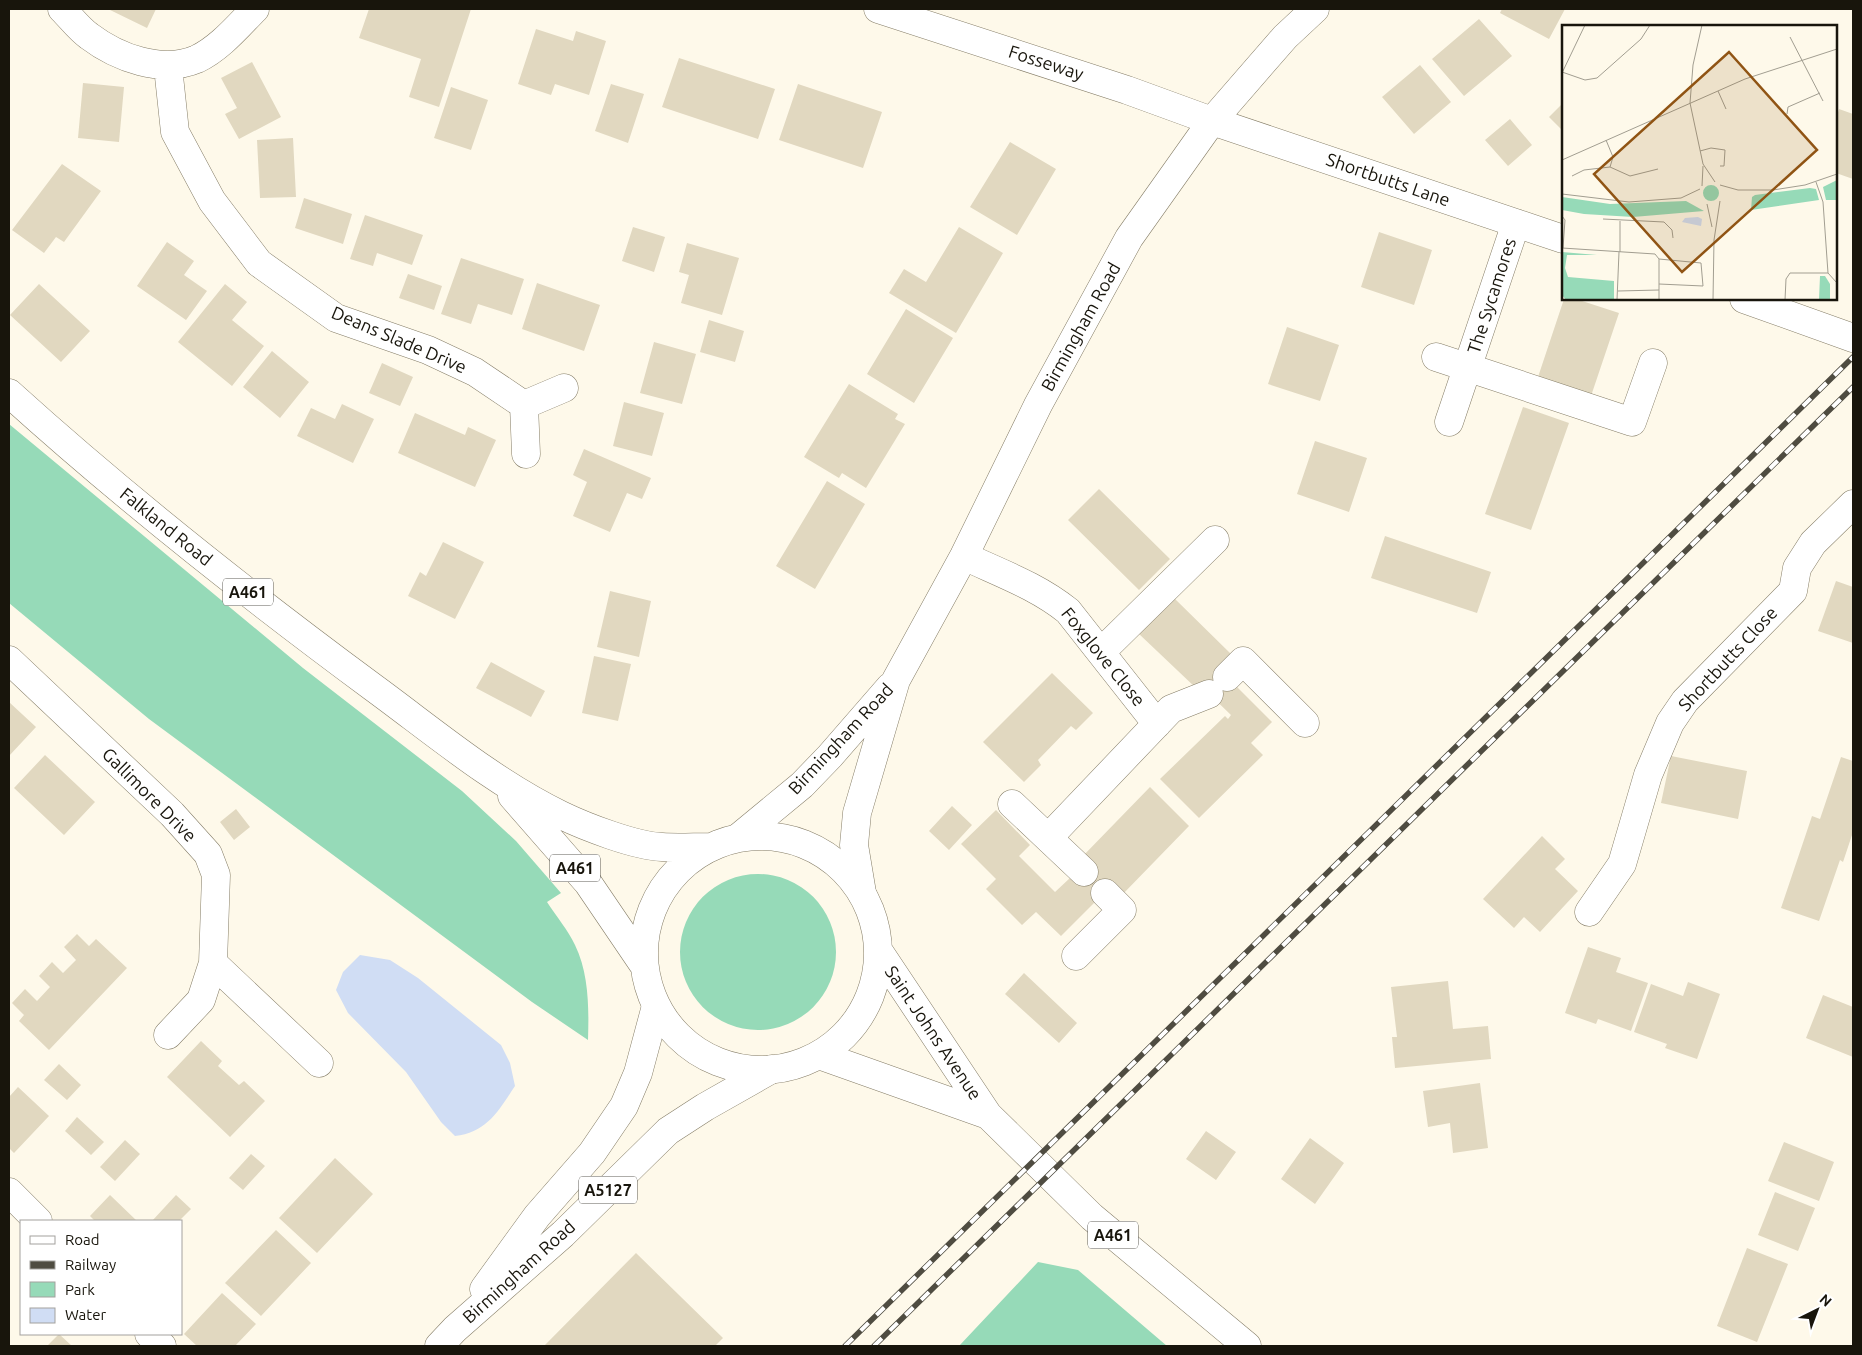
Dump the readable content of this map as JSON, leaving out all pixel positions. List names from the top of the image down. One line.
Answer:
{"streets":{"main road":["Fosseway","Shortbutts Lane","The Sycamores","Birmingham Road","Deans Slade Drive","Falkland Road","A461","Foxglove Close","Shortbutts Close","Gallimore Drive","Saint Johns Avenue","A5127"]},"crossings":[["Fosseway","Shortbutts Lane"],["Fosseway","Birmingham Road"],["Shortbutts Lane","The Sycamores"],["Shortbutts Lane","Birmingham Road"],["Birmingham Road","Foxglove Close"]],"legend":["Road","Railway","Park","Water"],"north":"top right"}
